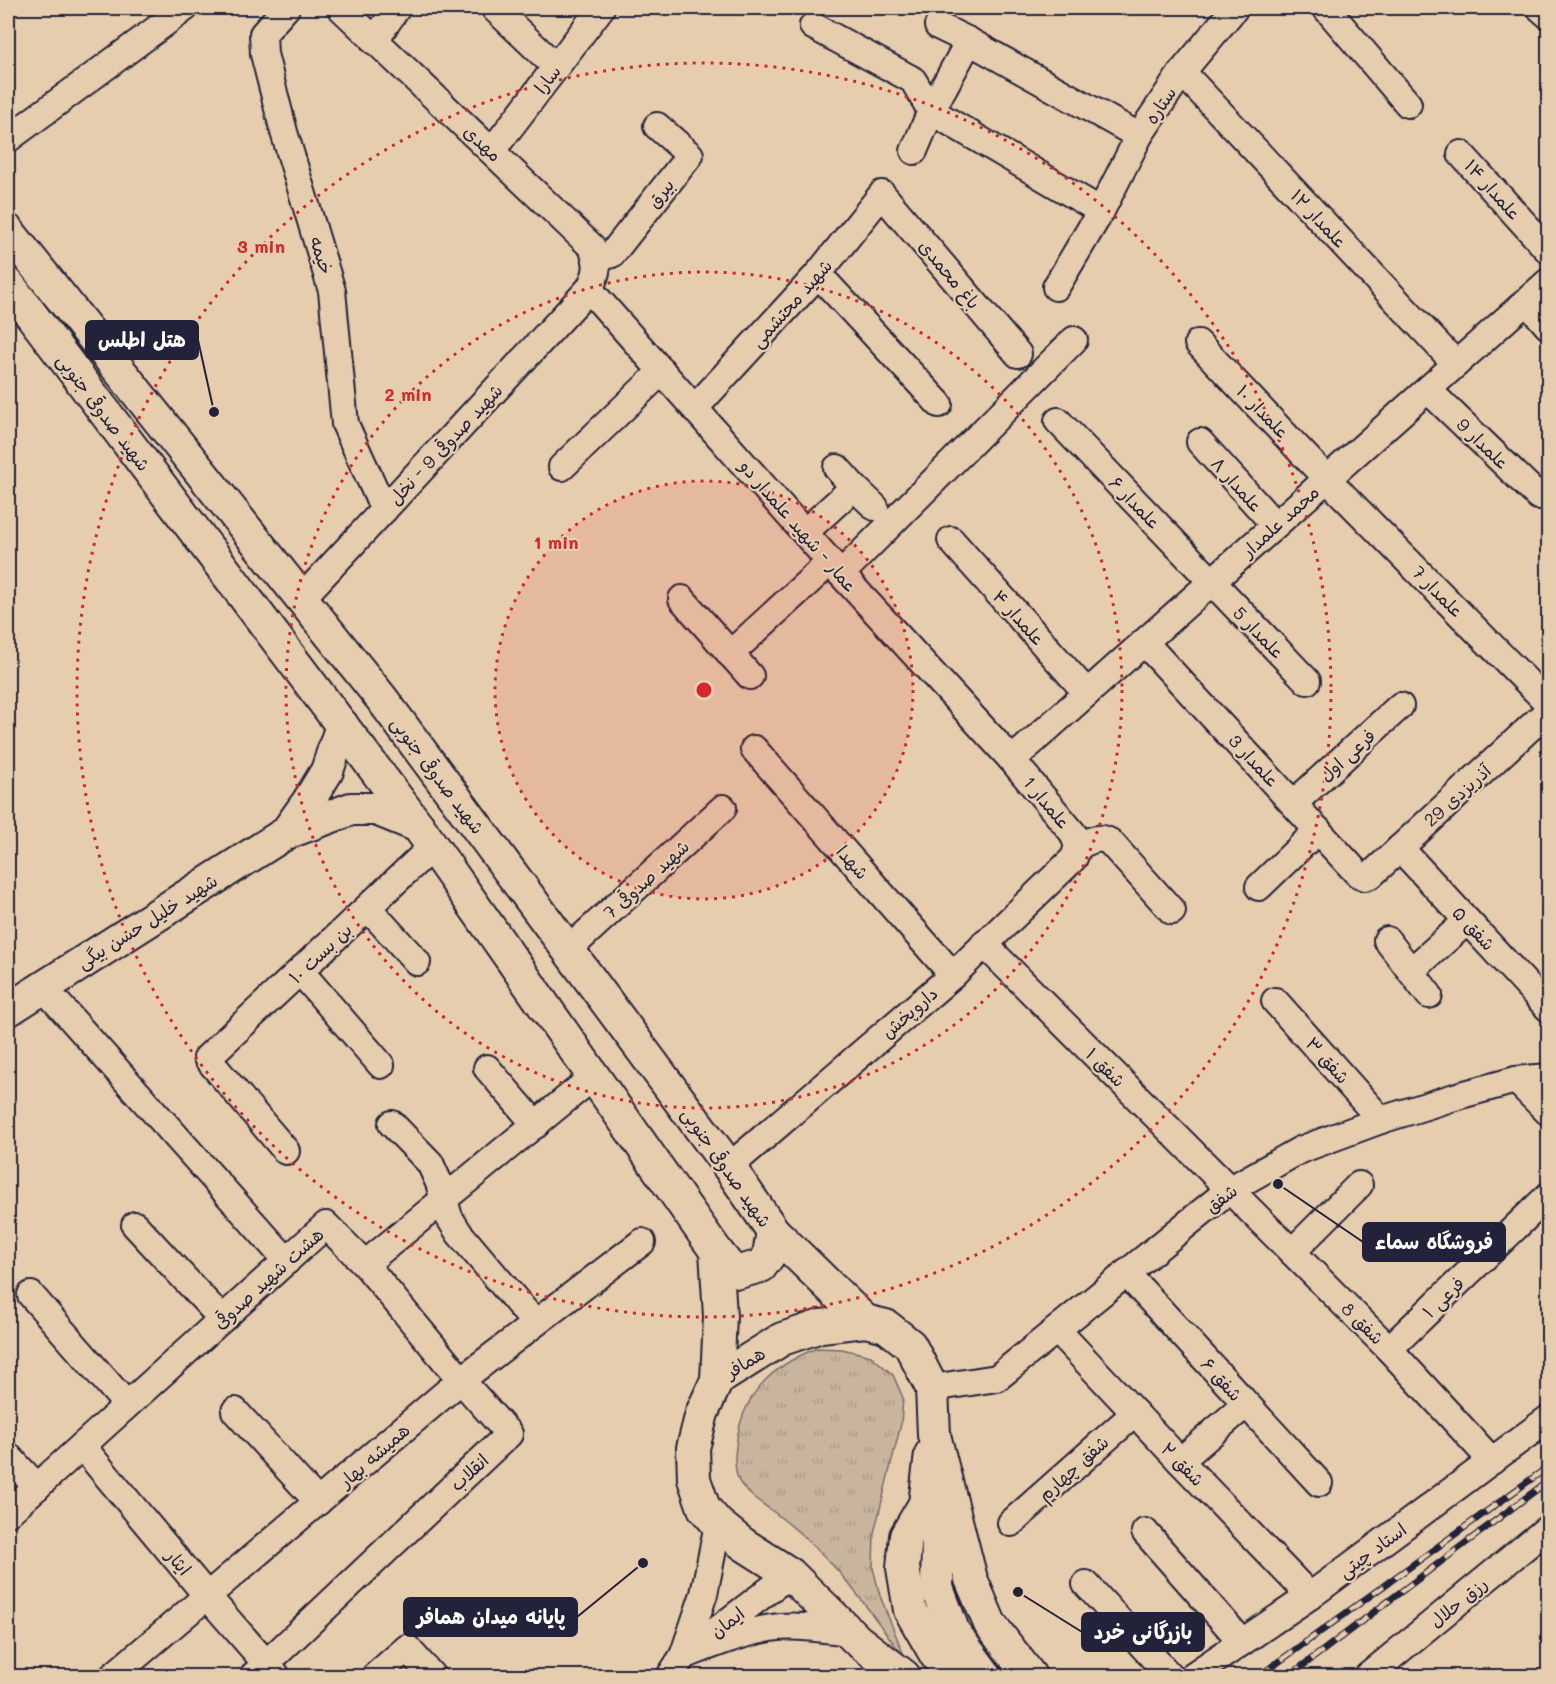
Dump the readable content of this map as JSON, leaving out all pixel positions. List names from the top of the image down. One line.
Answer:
{"streets":{"main road":["شهید صدوقی جنوبی","شهید خلیل حسن بیگی","همافر"],"street":["سارا","ستاره","مهدی","علمدار ۱۴","بیرق","علمدار ۱۲","خیمه","باغ محمدی","شهید محتشمی","علمدار ۱۰","علمدار 9","شهید صدوقی 9 - نخل","علمدار ۸","علمدار ۶","محمد علمدار","عمار - شهید علمدار دو","علمدار 7","علمدار ۴","علمدار 5","فرعی اول","علمدار 3","آذریزدی 29","علمدار 1","شهدا","شهید صدوقی 7","شفق ۵","بن بست ۱۰","داروپخش","شفق ۳","شفق ۱","شفق","هشت شهید صدوقی","فرعی ۱","شفق 8","شفق ۶","همیشه بهار","شفق ۲","شفق چهارم","انقلاب","استاد چیتی","ایثار","رزق حلال","ایمان"]},"crossings":[["سارا","مهدی"],["ستاره","علمدار ۱۲"],["مهدی","بیرق"],["علمدار ۱۲","محمد علمدار"],["خیمه","شهید صدوقی 9 - نخل"],["باغ محمدی","شهید محتشمی"],["شهید محتشمی","عمار - شهید علمدار دو"],["علمدار ۱۰","محمد علمدار"],["علمدار ۱۰","علمدار 7"],["شهید صدوقی جنوبی","شهید صدوقی 9 - نخل"],["شهید صدوقی جنوبی","شهید صدوقی 7"],["شهید صدوقی جنوبی","بن بست ۱۰"],["شهید صدوقی جنوبی","داروپخش"],["شهید صدوقی جنوبی","همافر"],["علمدار 9","محمد علمدار"],["شهید صدوقی 9 - نخل","عمار - شهید علمدار دو"],["علمدار ۸","محمد علمدار"],["علمدار ۶","محمد علمدار"],["علمدار ۶","علمدار 5"],["محمد علمدار","عمار - شهید علمدار دو"],["محمد علمدار","علمدار 7"],["محمد علمدار","علمدار ۴"],["محمد علمدار","علمدار 5"],["محمد علمدار","علمدار 3"],["محمد علمدار","علمدار 1"],["عمار - شهید علمدار دو","علمدار 1"],["فرعی اول","علمدار 3"],["علمدار 3","آذریزدی 29"],["آذریزدی 29","شفق ۵"],["علمدار 1","داروپخش"],["شهدا","داروپخش"],["داروپخش","شفق ۱"],["شفق ۳","شفق"],["شفق ۱","شفق"],["شفق ۱","شفق 8"],["شفق","شفق 8"],["شفق","همافر"],["شفق","شفق ۶"],["شفق","شفق ۲"],["هشت شهید صدوقی","انقلاب"],["هشت شهید صدوقی","ایثار"],["فرعی ۱","شفق 8"],["شفق 8","استاد چیتی"],["همافر","ایمان"],["همیشه بهار","انقلاب"],["همیشه بهار","ایثار"],["شفق ۲","شفق چهارم"],["شفق ۲","استاد چیتی"],["انقلاب","ایثار"]],"places":["هتل اطلس","فروشگاه سماء","پایانه میدان همافر","بازرگانی خرد"],"rings":["3 min","2 min","1 min"]}
